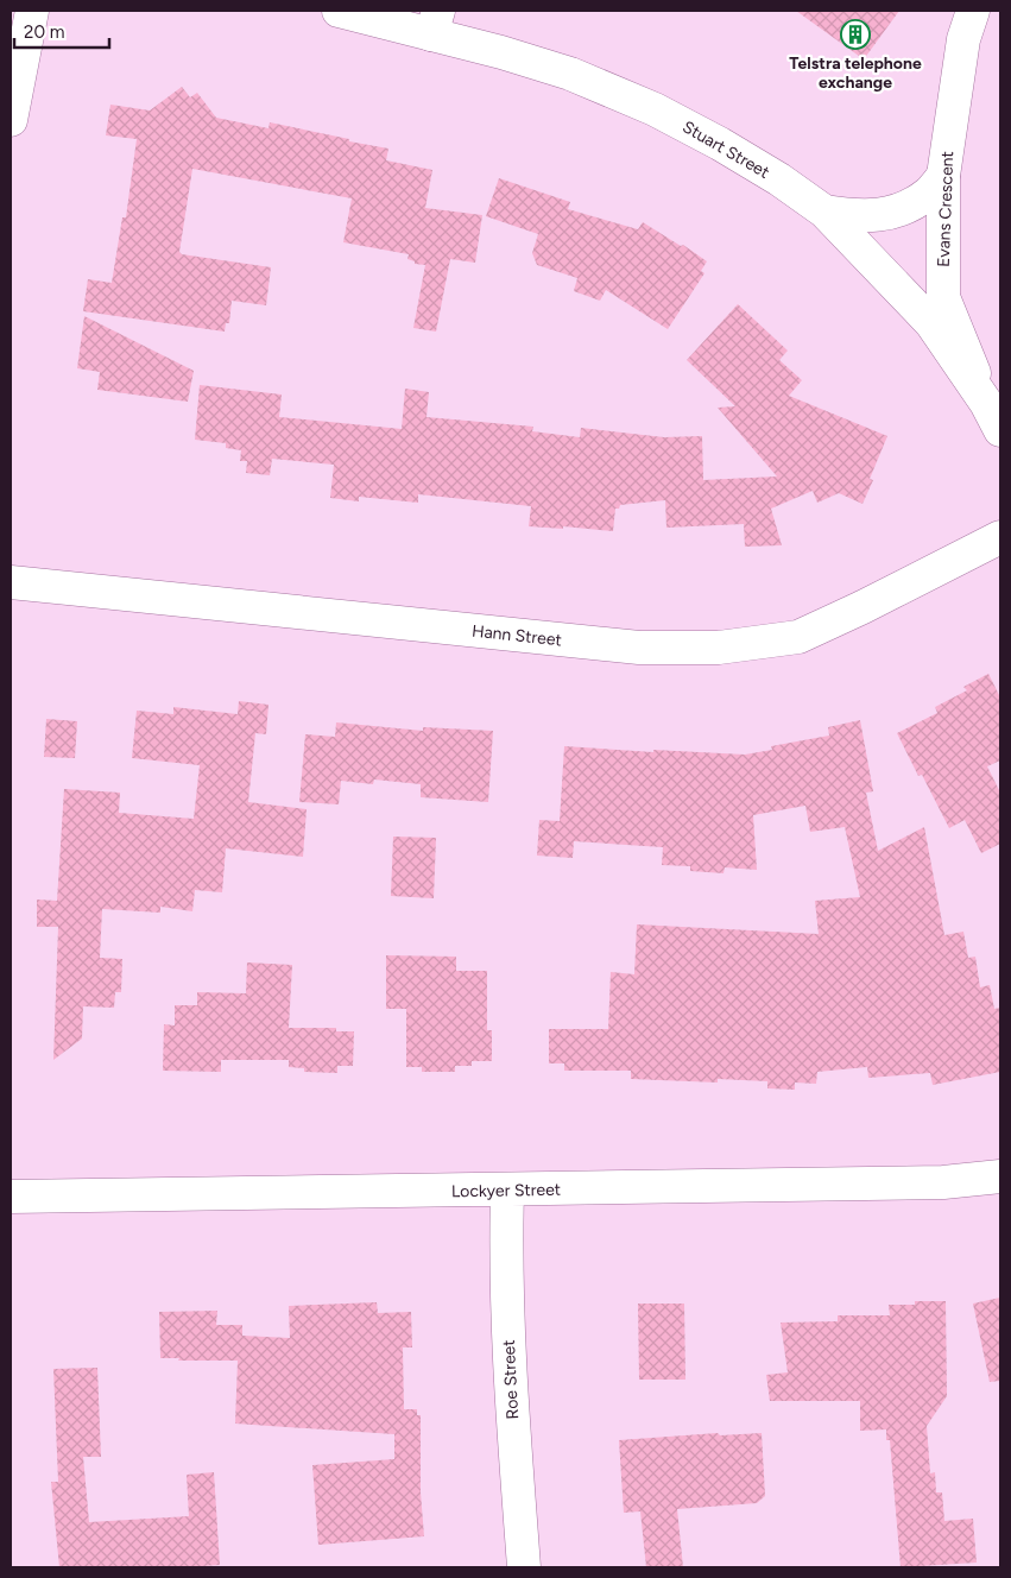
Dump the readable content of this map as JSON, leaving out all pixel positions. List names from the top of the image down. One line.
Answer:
{"streets":{"street":["Stuart Street","Evans Crescent","Hann Street","Lockyer Street","Roe Street"]},"crossings":[["Stuart Street","Evans Crescent"],["Lockyer Street","Roe Street"]],"places":{"building":["Telstra telephone exchange"]},"scale_bar":"20 m"}
